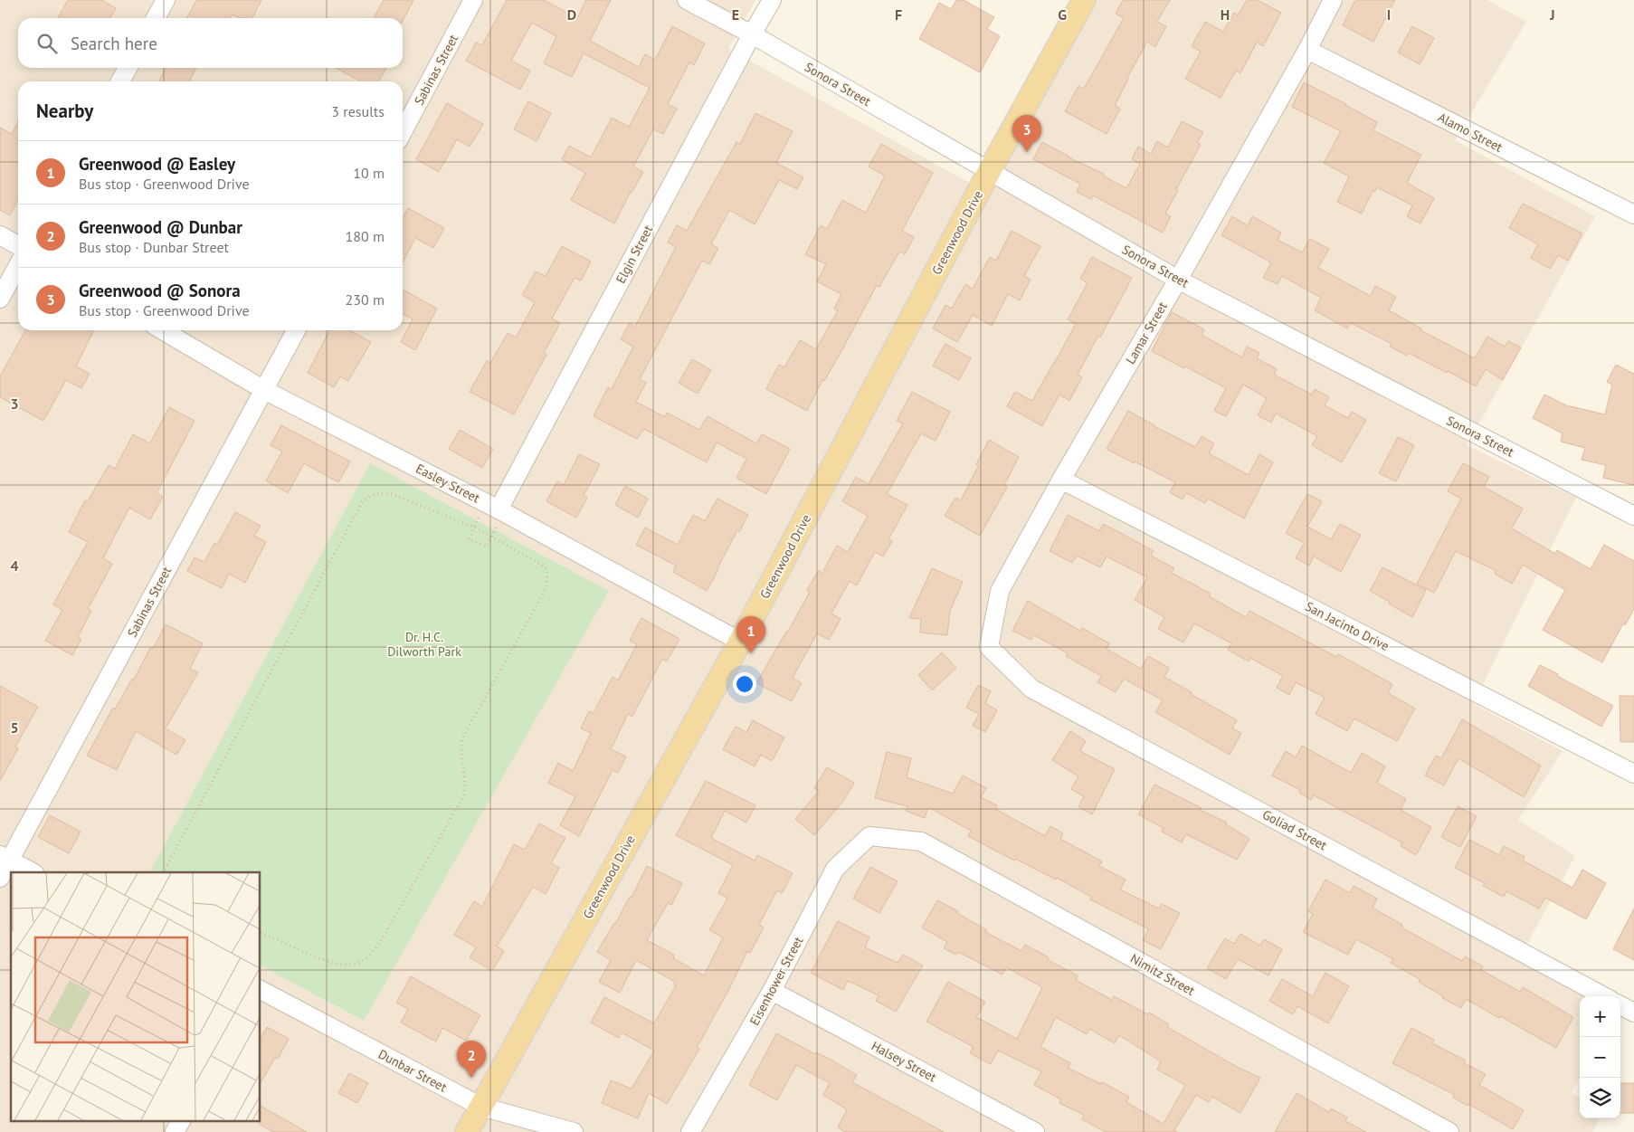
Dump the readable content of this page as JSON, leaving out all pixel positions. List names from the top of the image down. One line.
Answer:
{"streets":{"main road":["Greenwood Drive"],"street":["Sabinas Street","Sonora Street","Alamo Street","Elgin Street","Lamar Street","Easley Street","San Jacinto Drive","Goliad Street","Nimitz Street","Eisenhower Street","Halsey Street","Dunbar Street"]},"crossings":[["Sabinas Street","Easley Street"],["Sonora Street","Greenwood Drive"],["Sonora Street","Elgin Street"],["Sonora Street","Lamar Street"],["Alamo Street","Lamar Street"],["Greenwood Drive","Easley Street"],["Greenwood Drive","Dunbar Street"],["Elgin Street","Easley Street"],["Lamar Street","San Jacinto Drive"],["Lamar Street","Goliad Street"],["Nimitz Street","Eisenhower Street"],["Eisenhower Street","Halsey Street"]],"parks":["Dr. H.C. Dilworth Park"],"page":{"search":"Search here","heading":["Nearby","3 results"],"pins":["3","1","2"],"list":[{"mark":"1","name":"Greenwood @ Easley","note":"Bus stop · Greenwood Drive","value":"10 m"},{"mark":"2","name":"Greenwood @ Dunbar","note":"Bus stop · Dunbar Street","value":"180 m"},{"mark":"3","name":"Greenwood @ Sonora","note":"Bus stop · Greenwood Drive","value":"230 m"}],"map_buttons":["+","−"]},"grid":{"columns":["D","E","F","G","H","I","J"],"rows":["3","4","5"]}}
